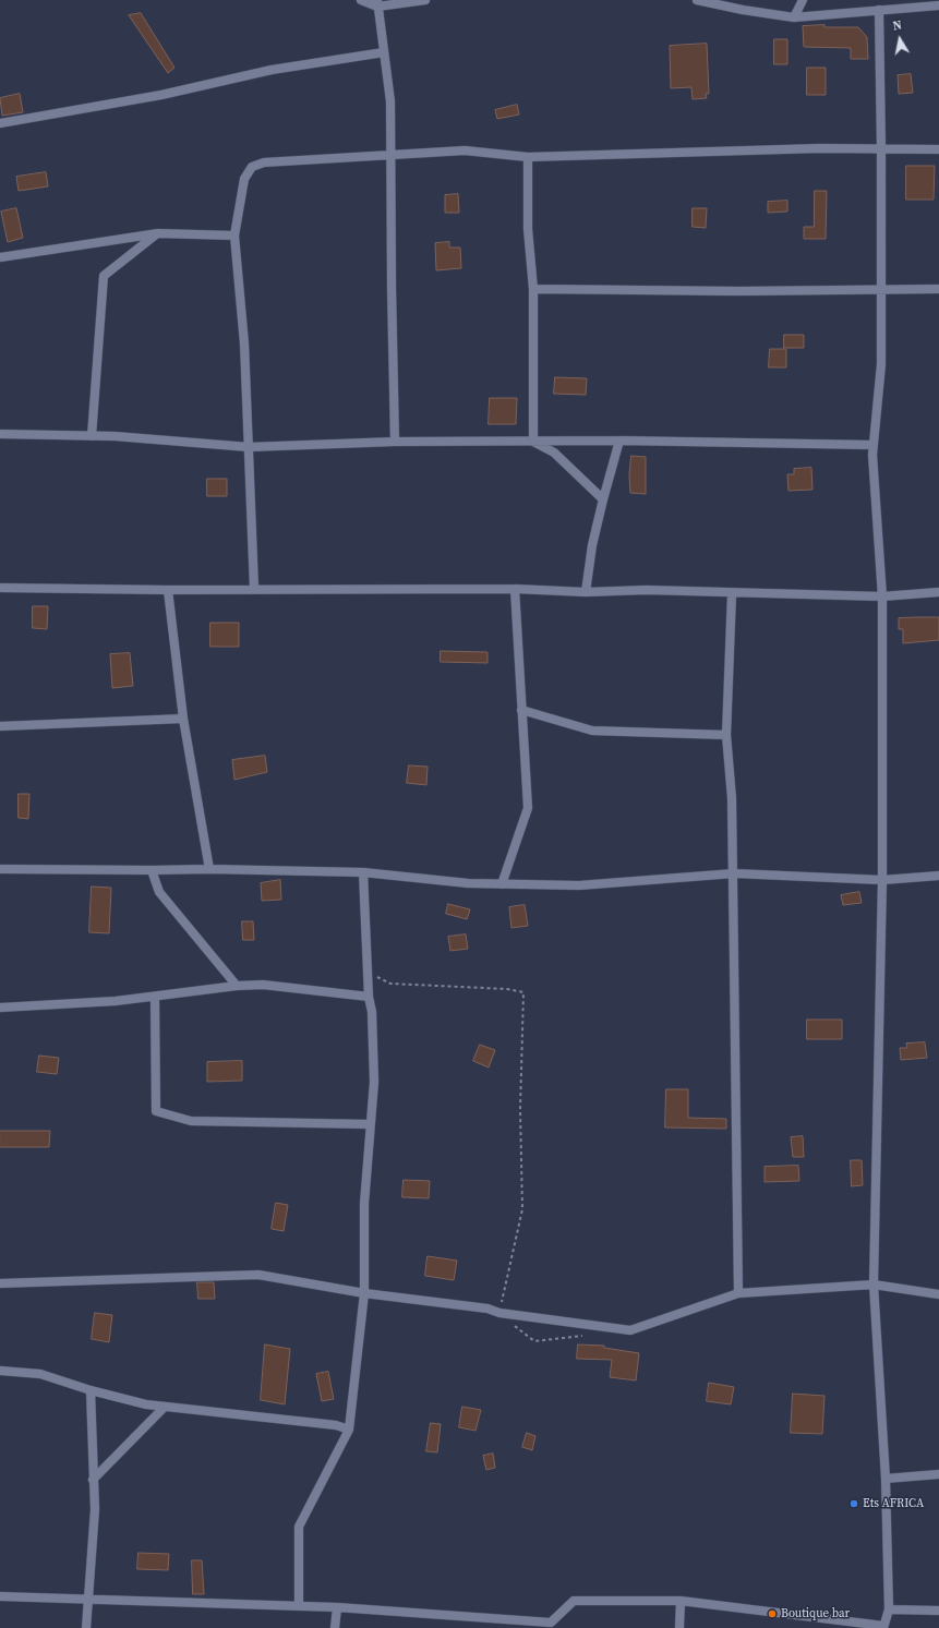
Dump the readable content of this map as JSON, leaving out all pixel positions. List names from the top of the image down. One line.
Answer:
{"places":["Ets AFRICA","Boutique bar"],"north":"top"}
